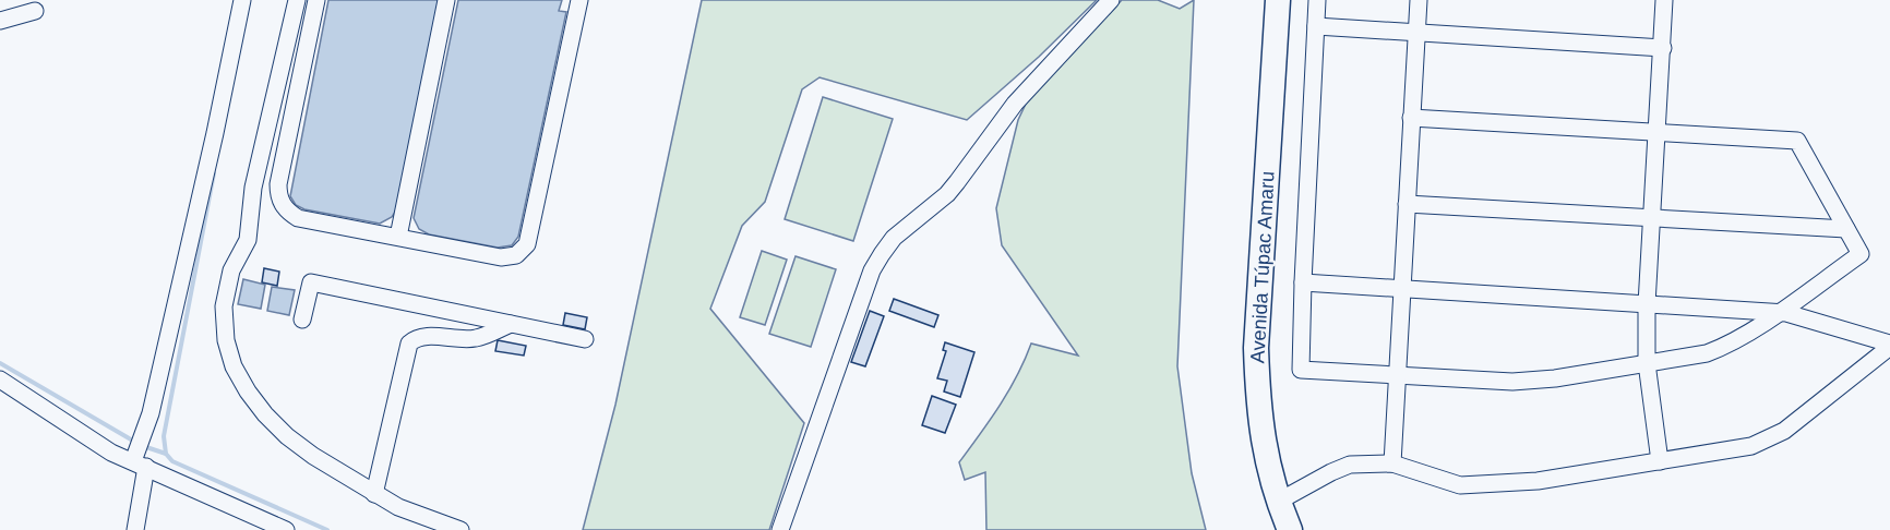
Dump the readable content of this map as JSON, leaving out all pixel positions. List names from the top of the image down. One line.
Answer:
{"streets":{"highway":["Avenida Túpac Amaru"]}}
